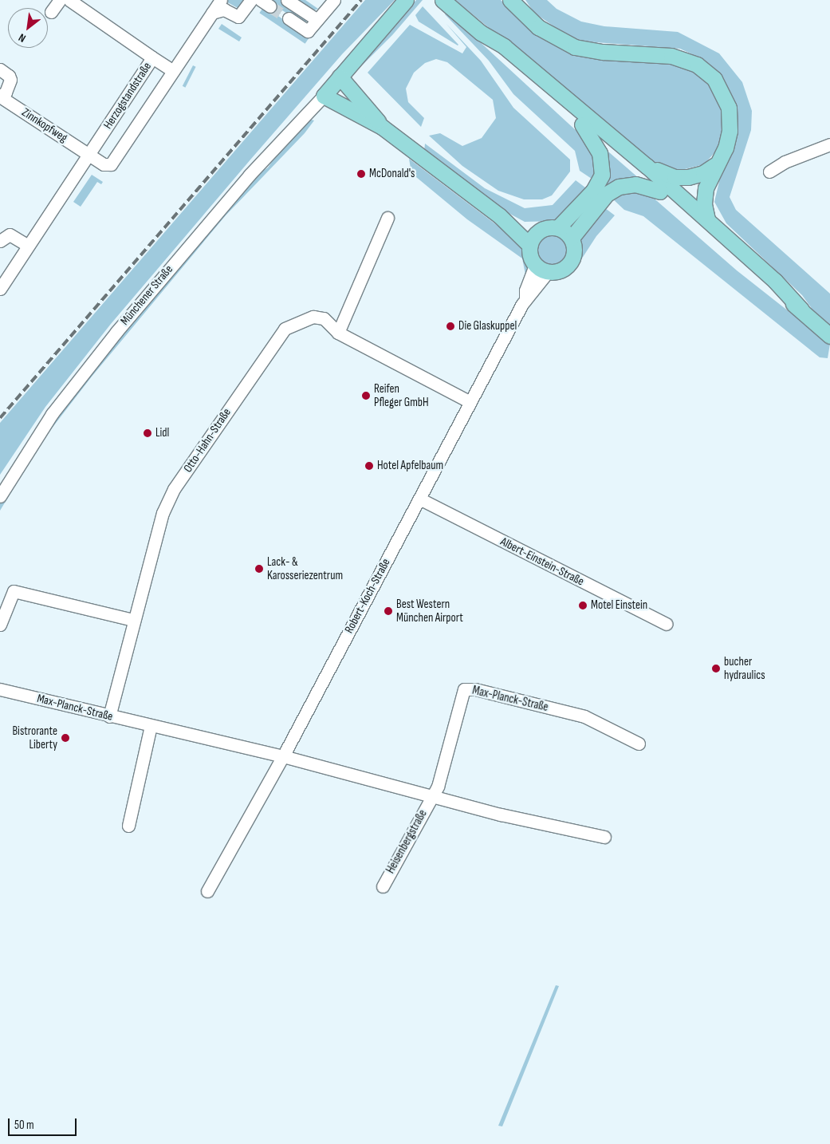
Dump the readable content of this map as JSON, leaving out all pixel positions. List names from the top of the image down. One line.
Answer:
{"streets":{"street":["Herzogstandstraße","Zinnkopfweg","Münchener Straße","Otto-Hahn-Straße","Albert-Einstein-Straße","Robert-Koch-Straße","Max-Planck-Straße","Heisenbergstraße"]},"crossings":[["Herzogstandstraße","Zinnkopfweg"],["Otto-Hahn-Straße","Robert-Koch-Straße"],["Otto-Hahn-Straße","Max-Planck-Straße"],["Albert-Einstein-Straße","Robert-Koch-Straße"],["Robert-Koch-Straße","Max-Planck-Straße"],["Max-Planck-Straße","Heisenbergstraße"]],"places":["McDonald's","Die Glaskuppel","Reifen Pfleger GmbH","Lidl","Hotel Apfelbaum","Lack- & Karosseriezentrum","Motel Einstein","Best Western München Airport","bucher hydraulics","Bistrorante Liberty"],"scale_bar":"50 m","north":"bottom left"}
